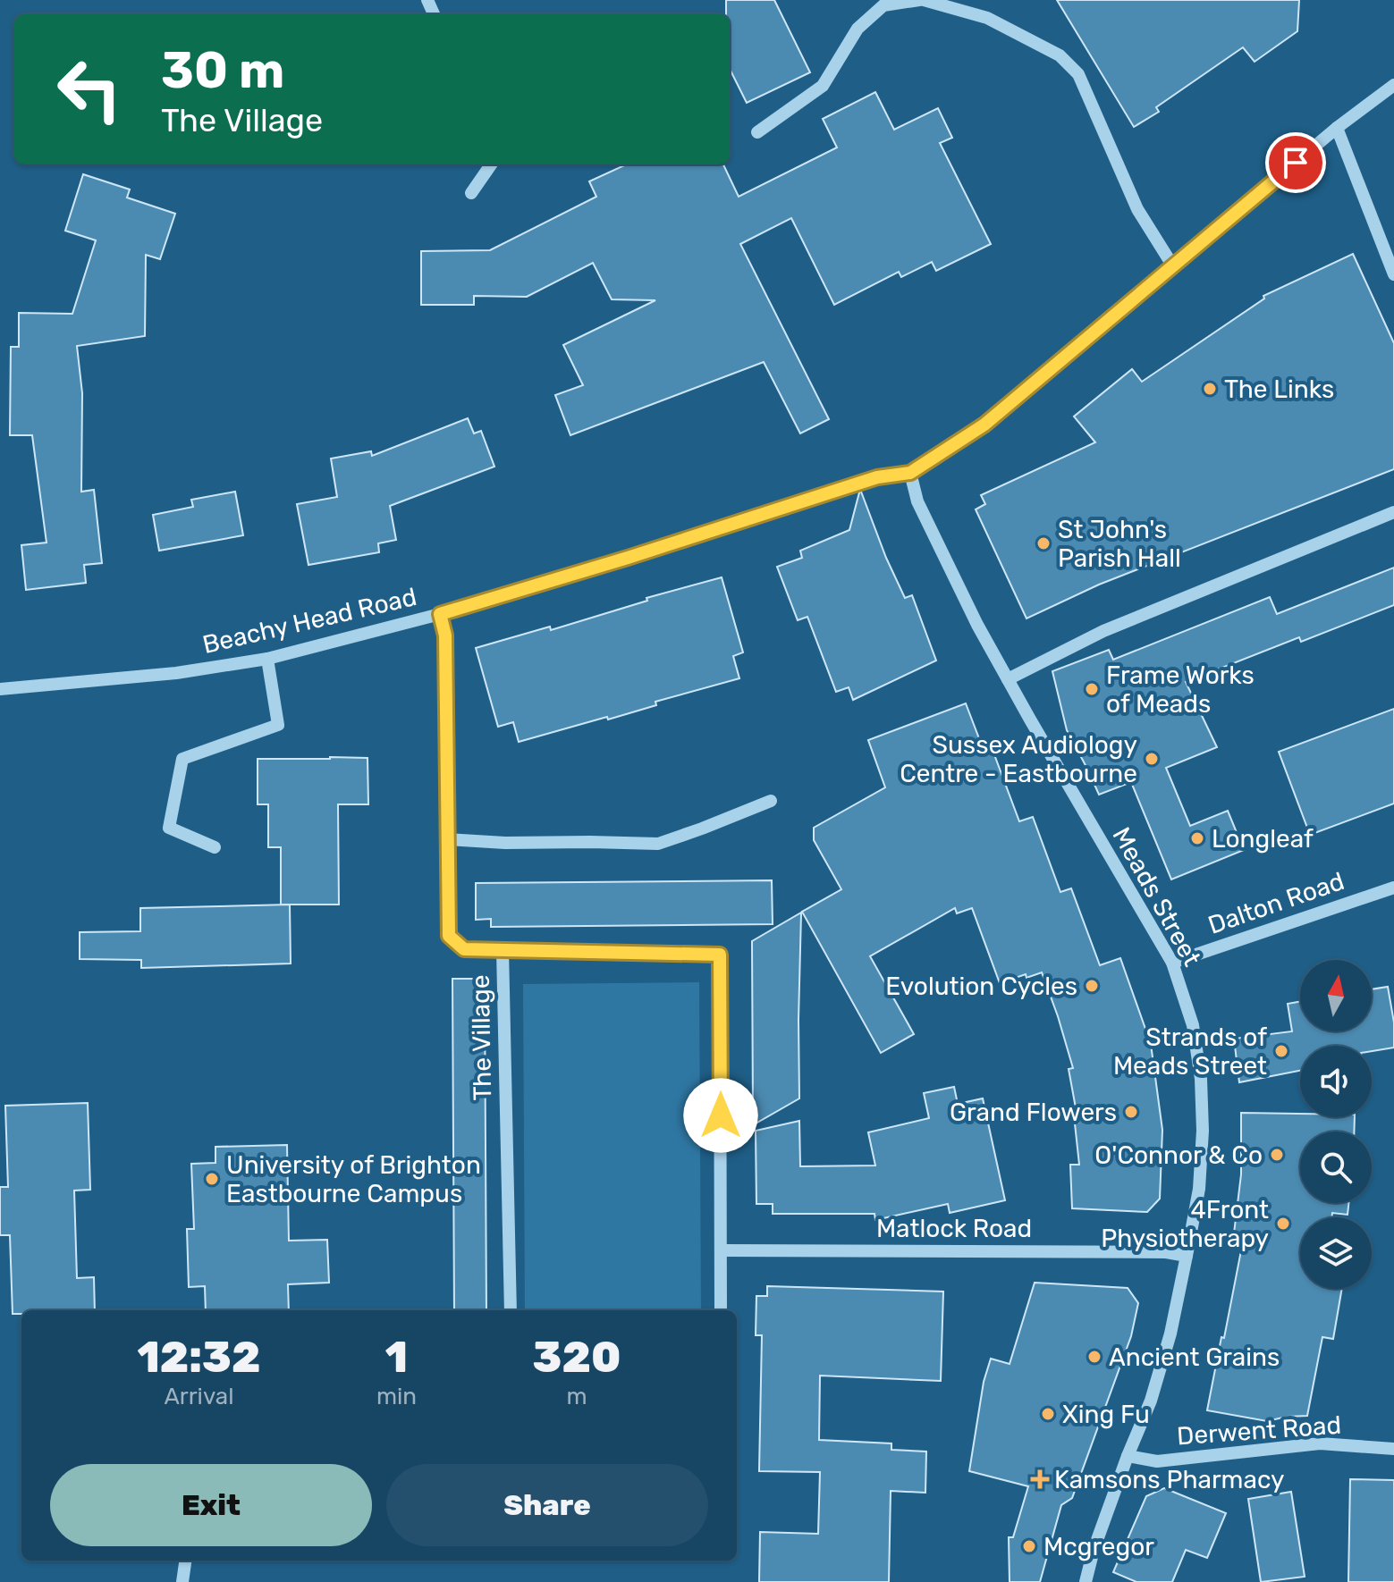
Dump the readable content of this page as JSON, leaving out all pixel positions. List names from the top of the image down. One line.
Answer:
{"streets":{"street":["Beachy Head Road","Meads Street","Dalton Road","The Village","Matlock Road","Derwent Road"]},"crossings":[["Beachy Head Road","Meads Street"],["Meads Street","Dalton Road"],["Meads Street","Matlock Road"],["Meads Street","Derwent Road"],["The Village","Matlock Road"]],"places":{"other":["The Links","St John's Parish Hall","Frame Works of Meads","Sussex Audiology Centre - Eastbourne","Longleaf","Evolution Cycles","Strands of Meads Street","Grand Flowers","O'Connor & Co","University of Brighton Eastbourne Campus","4Front Physiotherapy","Ancient Grains","Xing Fu","Mcgregor"],"health":["Kamsons Pharmacy"]},"north":"top","page":{"turn":["30 m","The Village"],"eta":["12:32","Arrival","1","min","320","m"],"buttons":["Exit","Share"]}}
